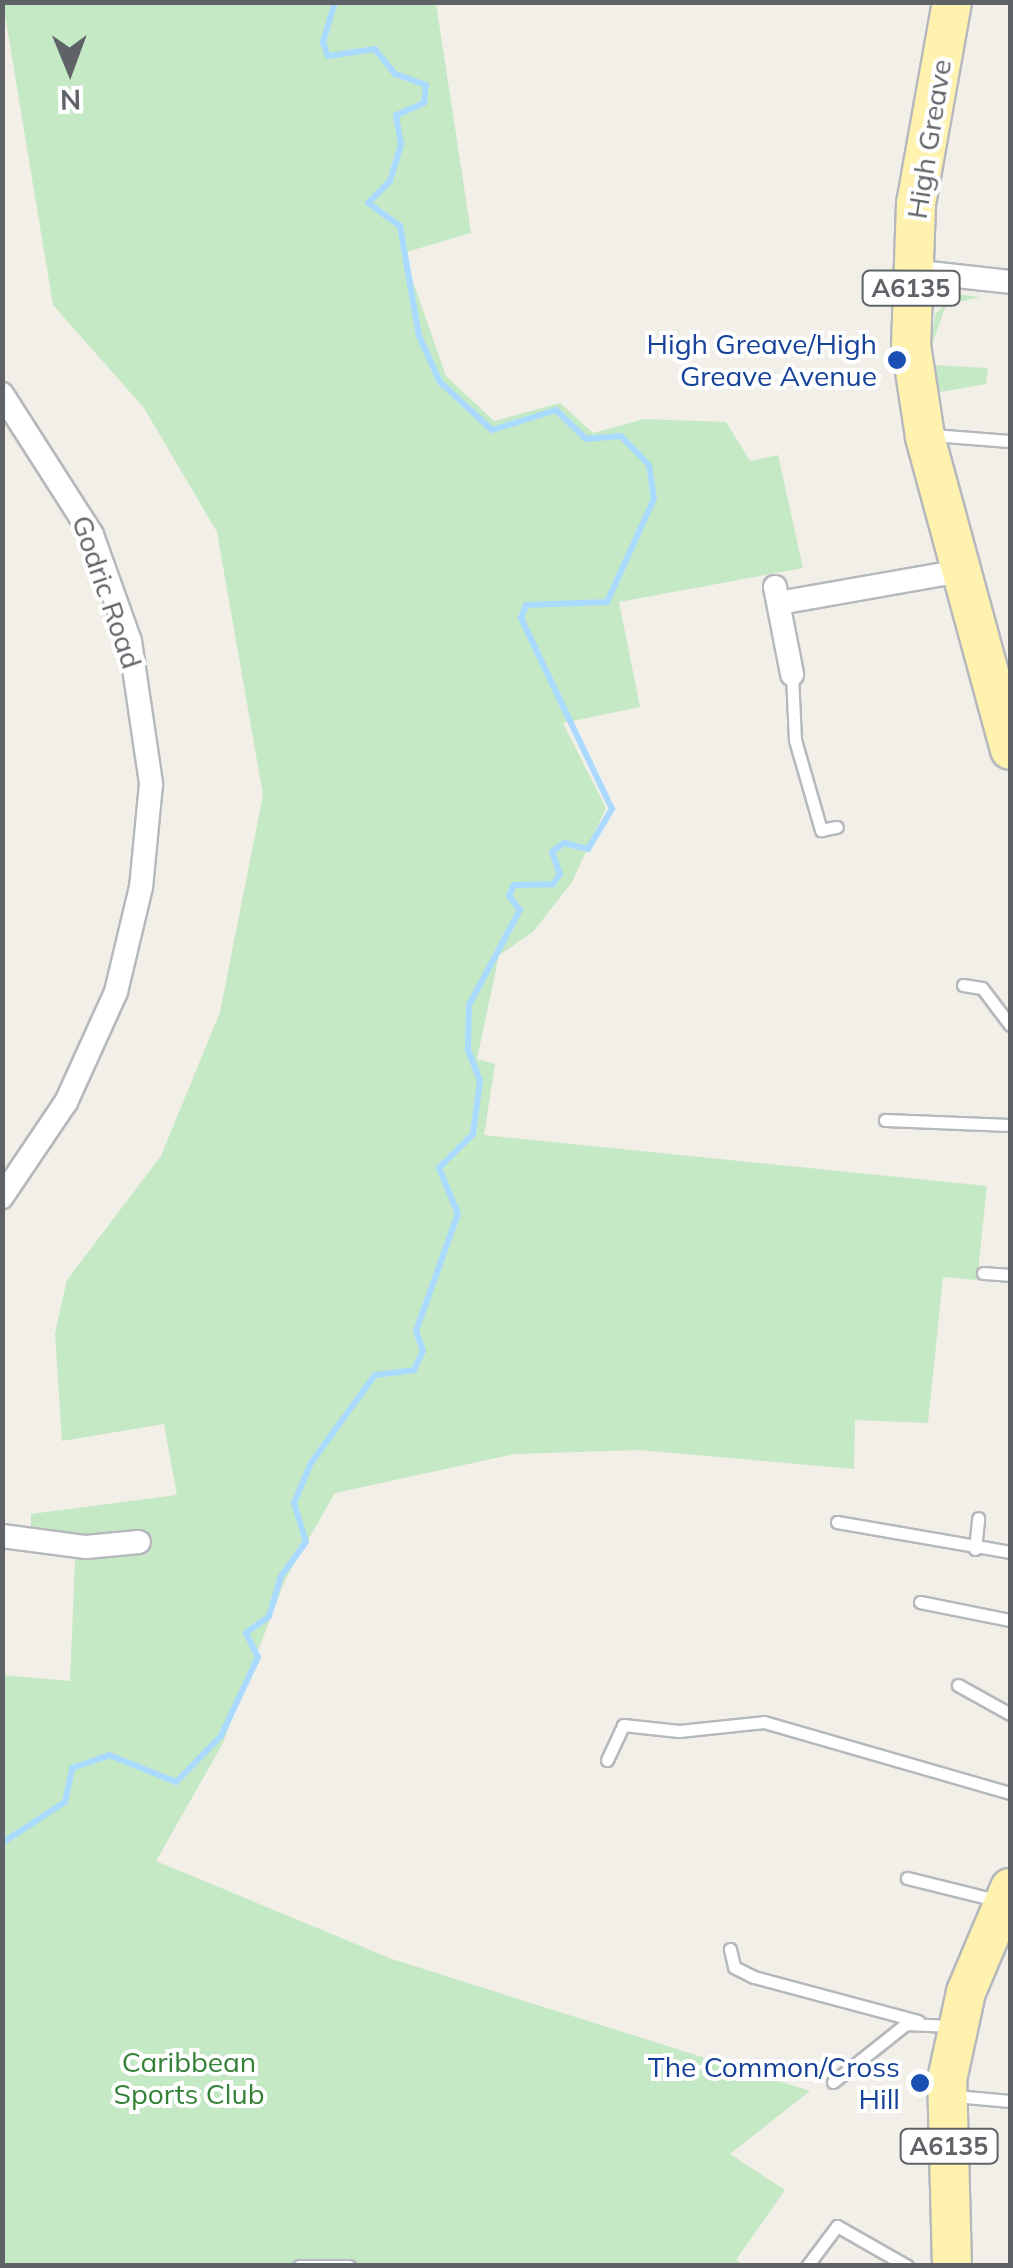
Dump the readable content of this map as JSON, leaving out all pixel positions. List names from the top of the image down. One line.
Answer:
{"streets":{"main road":["High Greave","A6135"],"street":["Godric Road"]},"crossings":[["High Greave","A6135"]],"parks":["Caribbean Sports Club"],"places":["High Greave/High Greave Avenue","The Common/Cross Hill"],"north":"bottom"}
